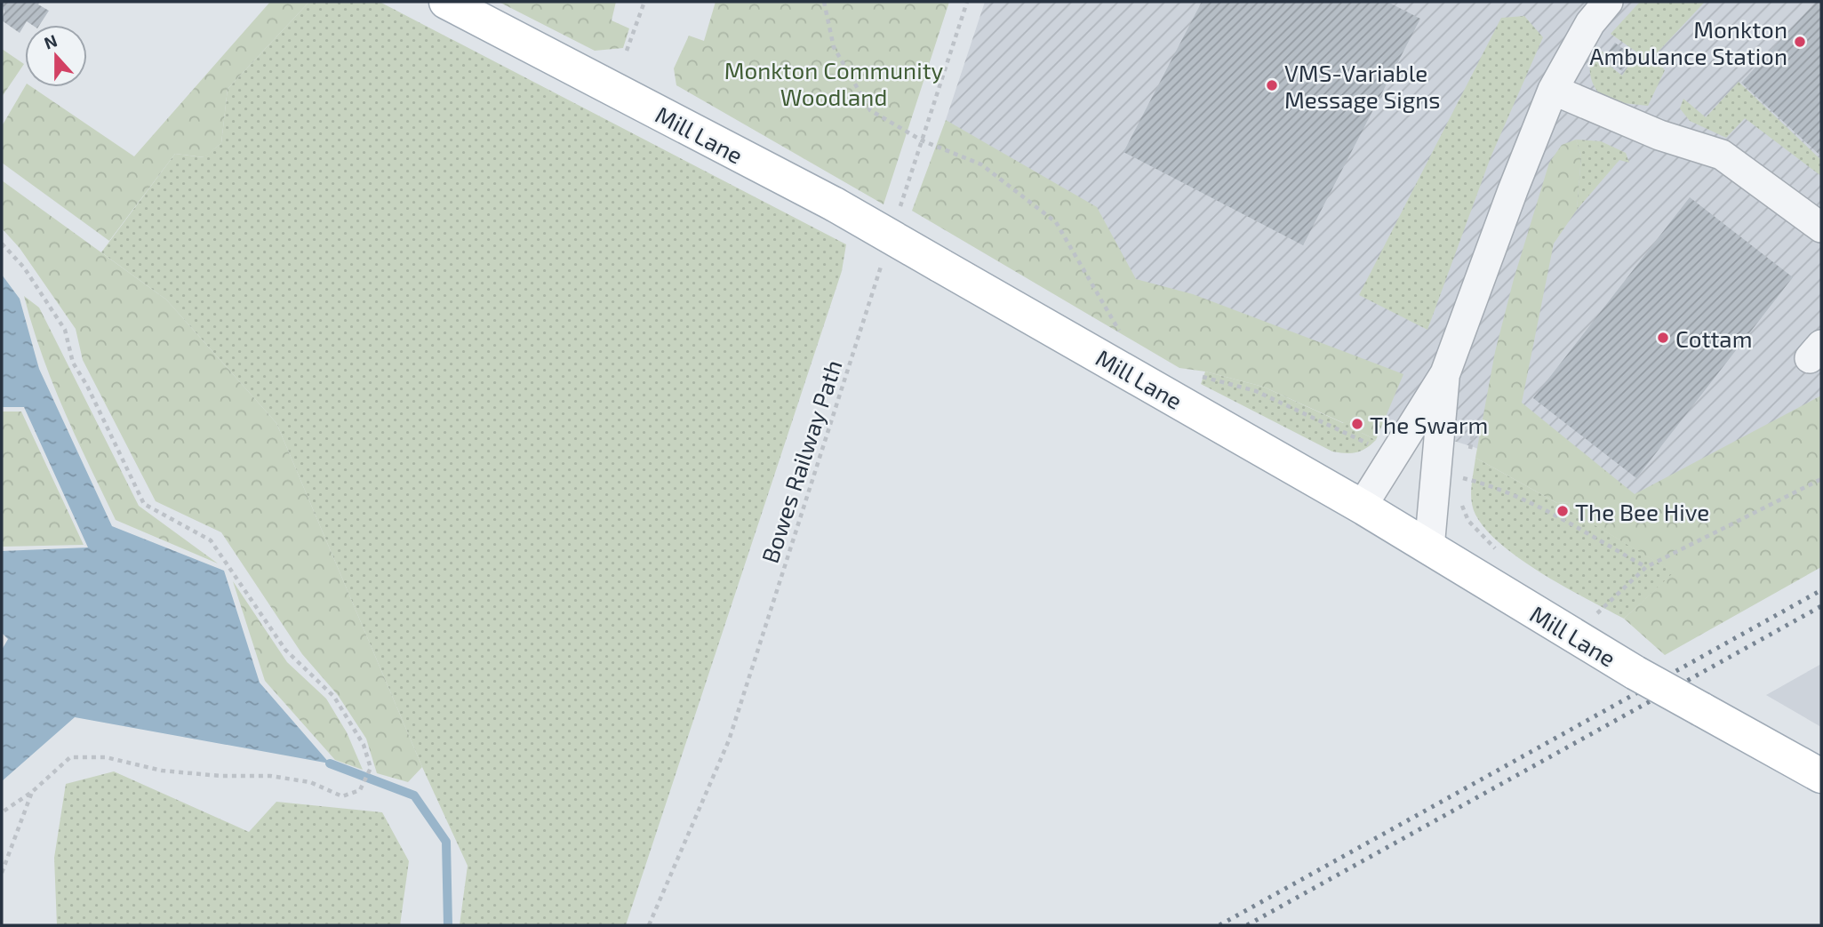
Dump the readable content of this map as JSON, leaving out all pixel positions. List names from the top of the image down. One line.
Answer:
{"streets":{"main road":["Mill Lane"],"path":["Bowes Railway Path"]},"parks":["Monkton Community Woodland"],"places":["Monkton Ambulance Station","VMS-Variable Message Signs","Cottam","The Swarm","The Bee Hive"],"north":"top"}
